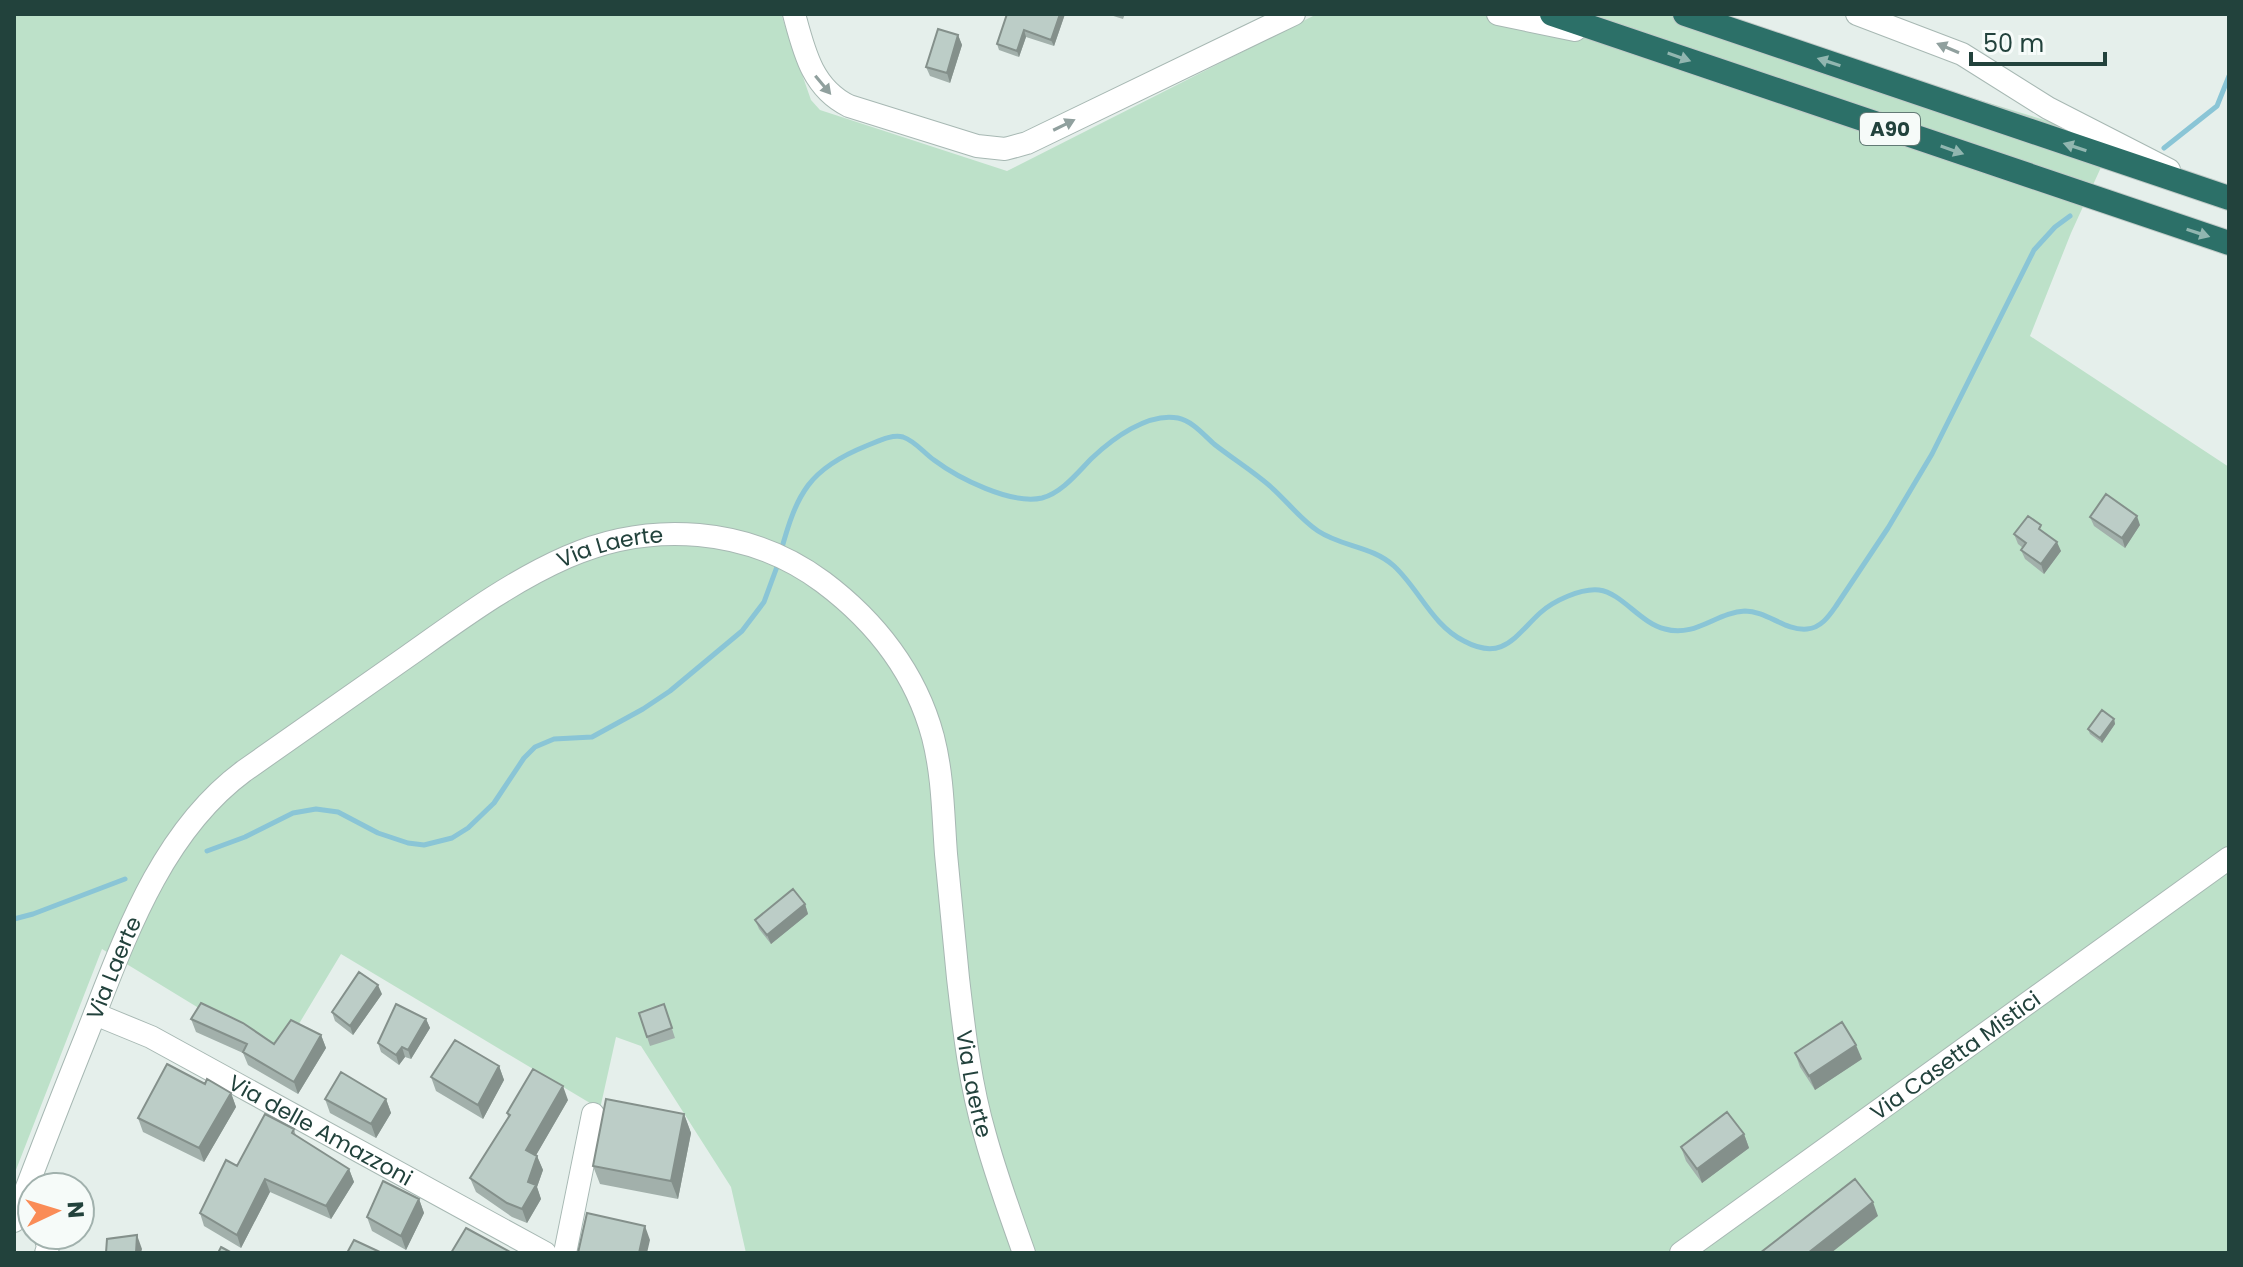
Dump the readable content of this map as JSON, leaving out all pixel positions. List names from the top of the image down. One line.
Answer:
{"streets":{"highway":["A90"],"street":["Via Laerte","Via Casetta Mistici","Via delle Amazzoni"]},"crossings":[["Via Laerte","Via delle Amazzoni"]],"scale_bar":"50 m","north":"right"}
